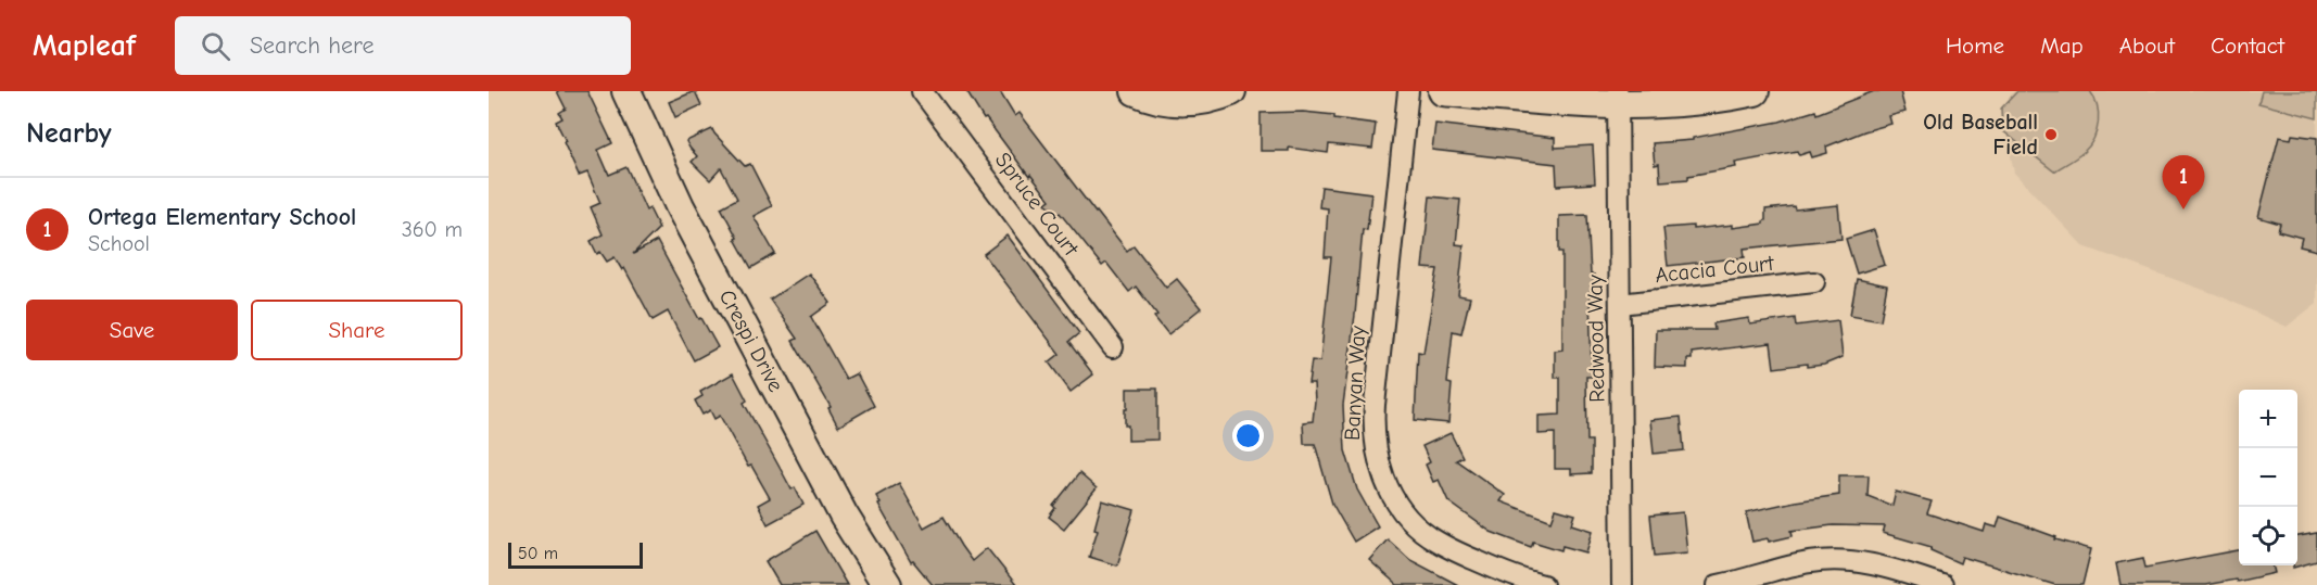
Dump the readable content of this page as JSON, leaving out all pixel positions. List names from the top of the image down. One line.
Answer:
{"streets":{"street":["Spruce Court","Acacia Court","Redwood Way","Crespi Drive","Banyan Way"]},"crossings":[["Acacia Court","Redwood Way"]],"places":["Old Baseball Field"],"scale_bar":"50 m","page":{"header":"Mapleaf","search":"Search here","nav":["Home","Map","About","Contact"],"heading":"Nearby","pins":"1","list":[{"mark":"1","name":"Ortega Elementary School","note":"School","value":"360 m"}],"buttons":["Save","Share"],"map_buttons":["+","−"],"scale":"50 m"}}
